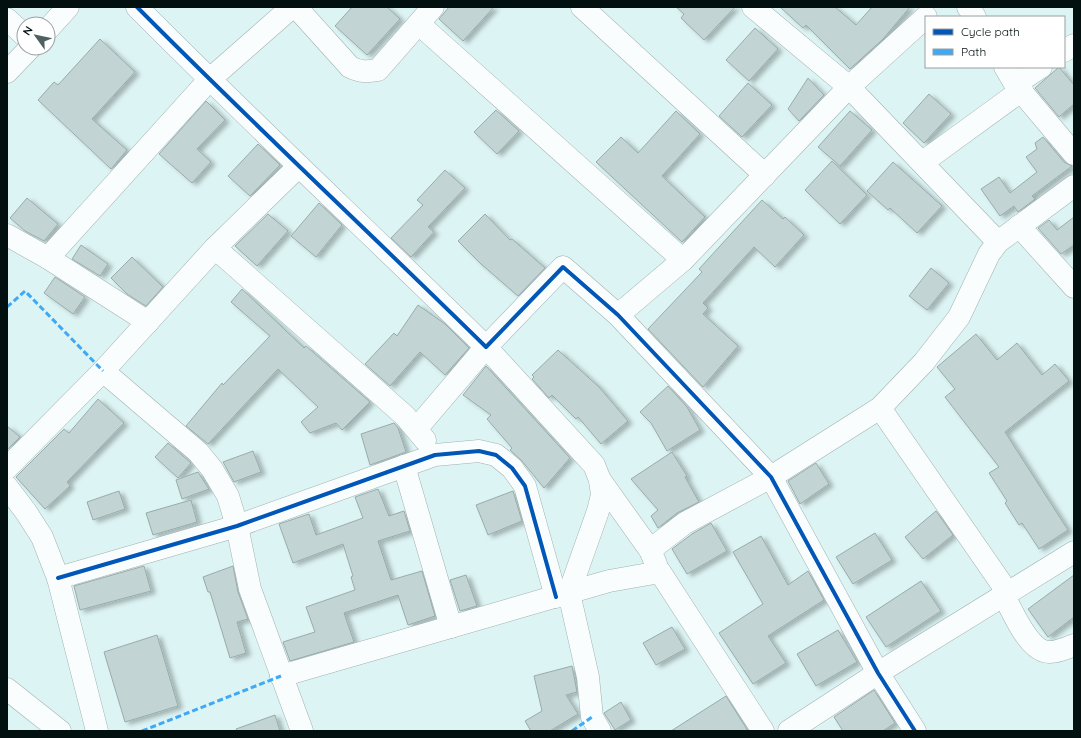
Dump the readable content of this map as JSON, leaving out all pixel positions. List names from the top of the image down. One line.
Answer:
{"legend":["Cycle path","Path"],"north":"top left"}
